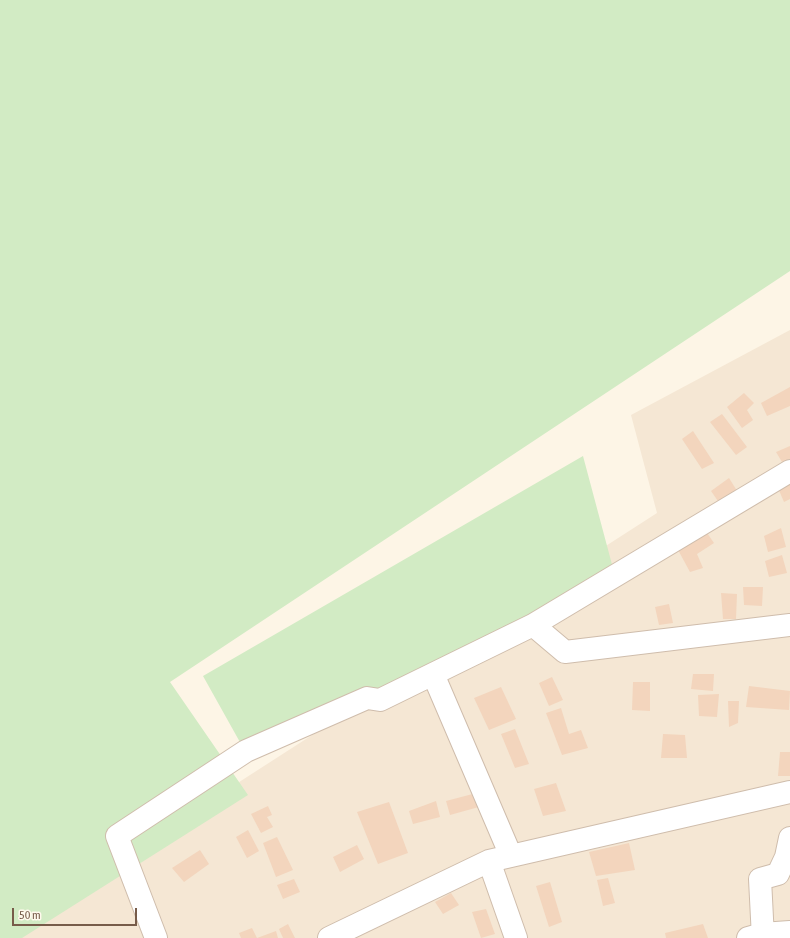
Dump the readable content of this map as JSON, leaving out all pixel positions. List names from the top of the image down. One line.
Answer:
{"scale_bar":"50 m"}
